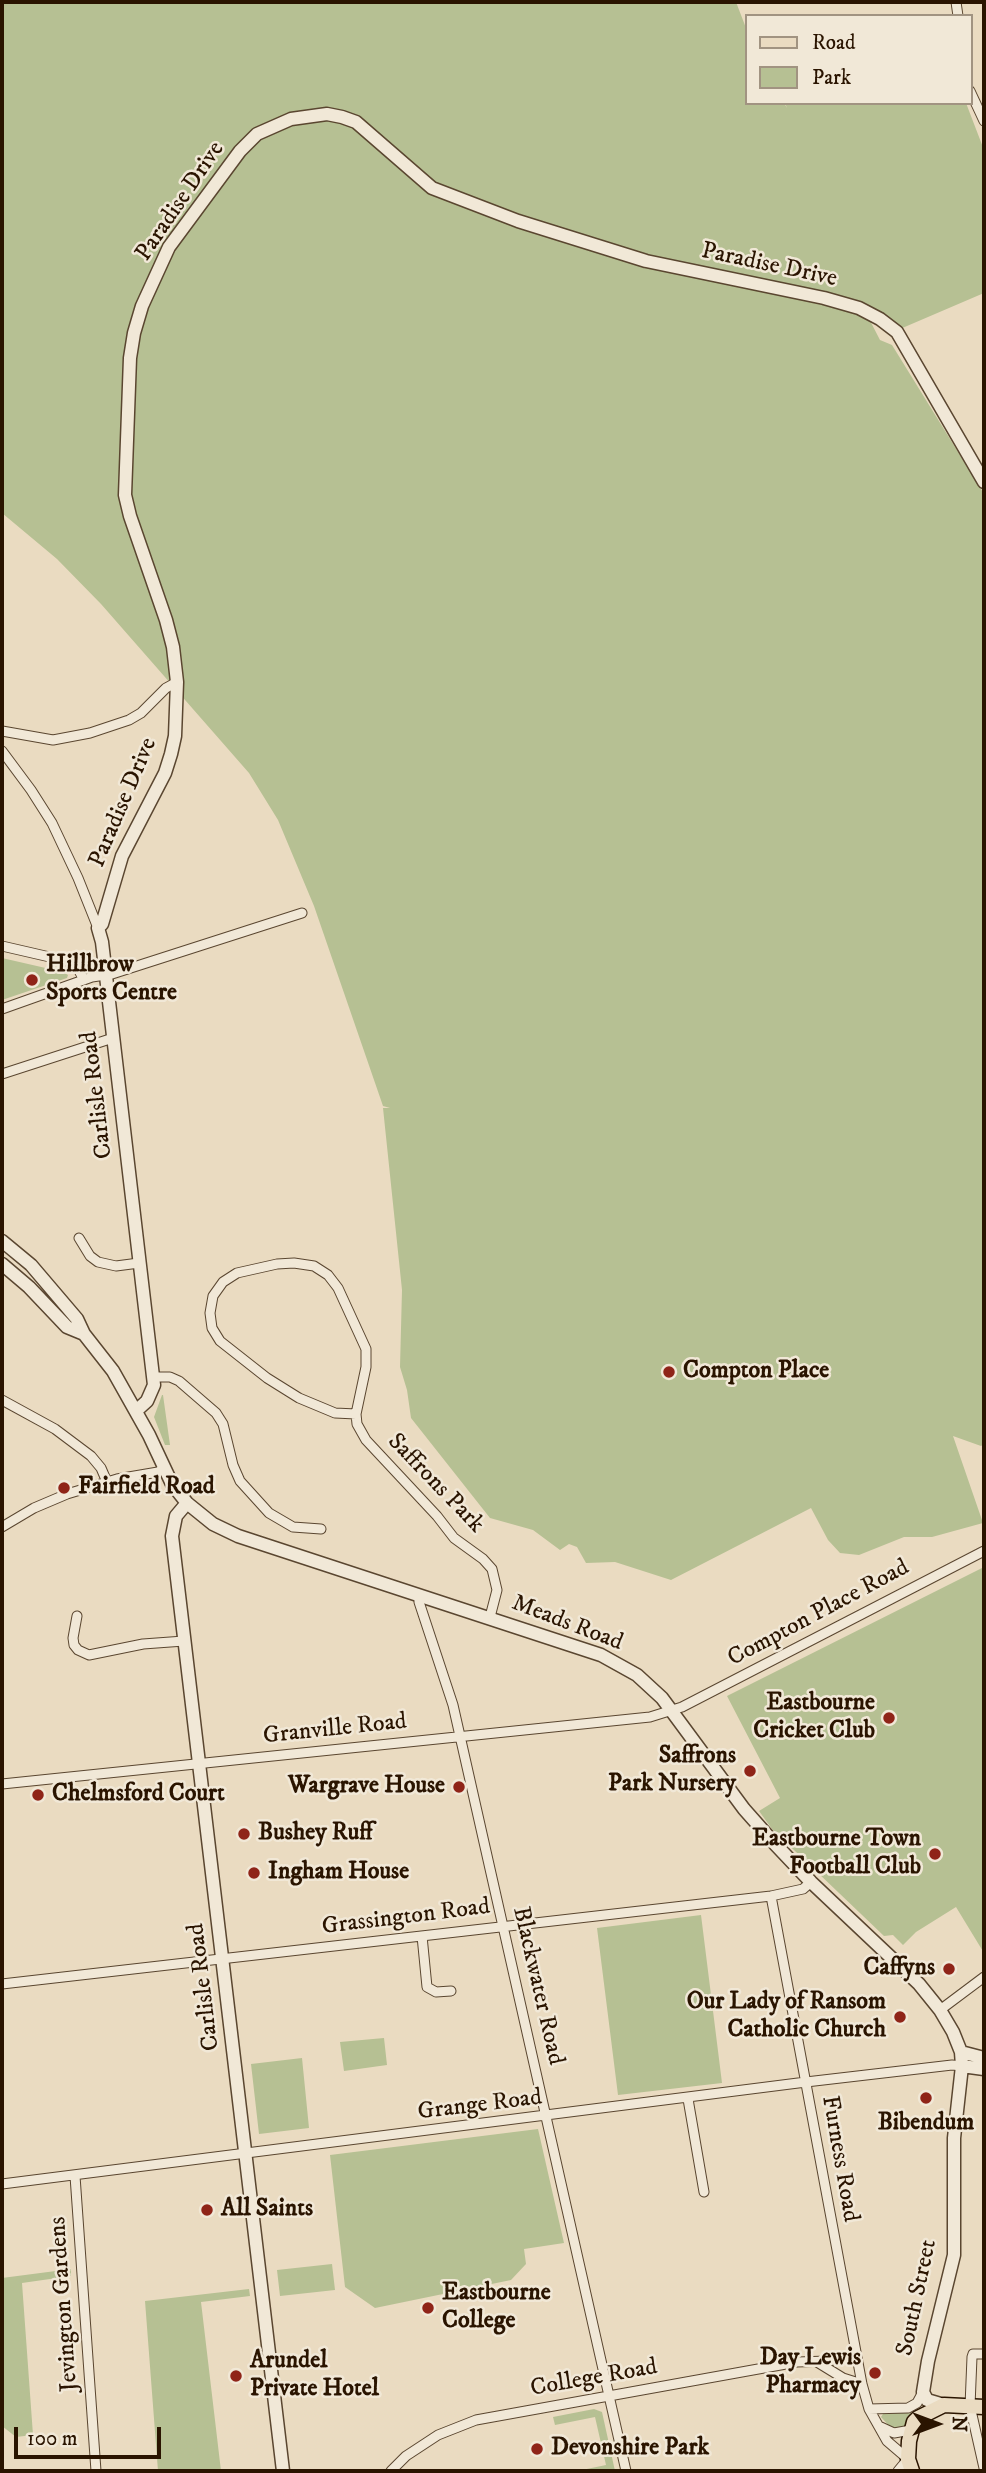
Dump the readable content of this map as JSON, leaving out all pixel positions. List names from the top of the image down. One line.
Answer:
{"streets":{"street":["Paradise Drive","Carlisle Road","Saffrons Park","Compton Place Road","Meads Road","Granville Road","Grassington Road","Blackwater Road","Grange Road","Furness Road","South Street","Jevington Gardens","College Road"]},"crossings":[["Paradise Drive","Carlisle Road"],["Carlisle Road","Meads Road"],["Carlisle Road","Granville Road"],["Carlisle Road","Grassington Road"],["Carlisle Road","Grange Road"],["Saffrons Park","Meads Road"],["Compton Place Road","Meads Road"],["Compton Place Road","Granville Road"],["Meads Road","Granville Road"],["Meads Road","Grassington Road"],["Meads Road","Blackwater Road"],["Meads Road","Grange Road"],["Meads Road","South Street"],["Granville Road","Blackwater Road"],["Grassington Road","Blackwater Road"],["Grassington Road","Furness Road"],["Blackwater Road","Grange Road"],["Blackwater Road","College Road"],["Grange Road","Furness Road"],["Grange Road","South Street"],["Grange Road","Jevington Gardens"],["Furness Road","South Street"],["Furness Road","College Road"]],"places":["Hillbrow Sports Centre","Compton Place","Fairfield Road","Eastbourne Cricket Club","Saffrons Park Nursery","Wargrave House","Chelmsford Court","Bushey Ruff","Eastbourne Town Football Club","Ingham House","Caffyns","Our Lady of Ransom Catholic Church","Bibendum","All Saints","Eastbourne College","Day Lewis Pharmacy","Arundel Private Hotel","Devonshire Park"],"legend":["Road","Park"],"scale_bar":"100 m","north":"right"}
